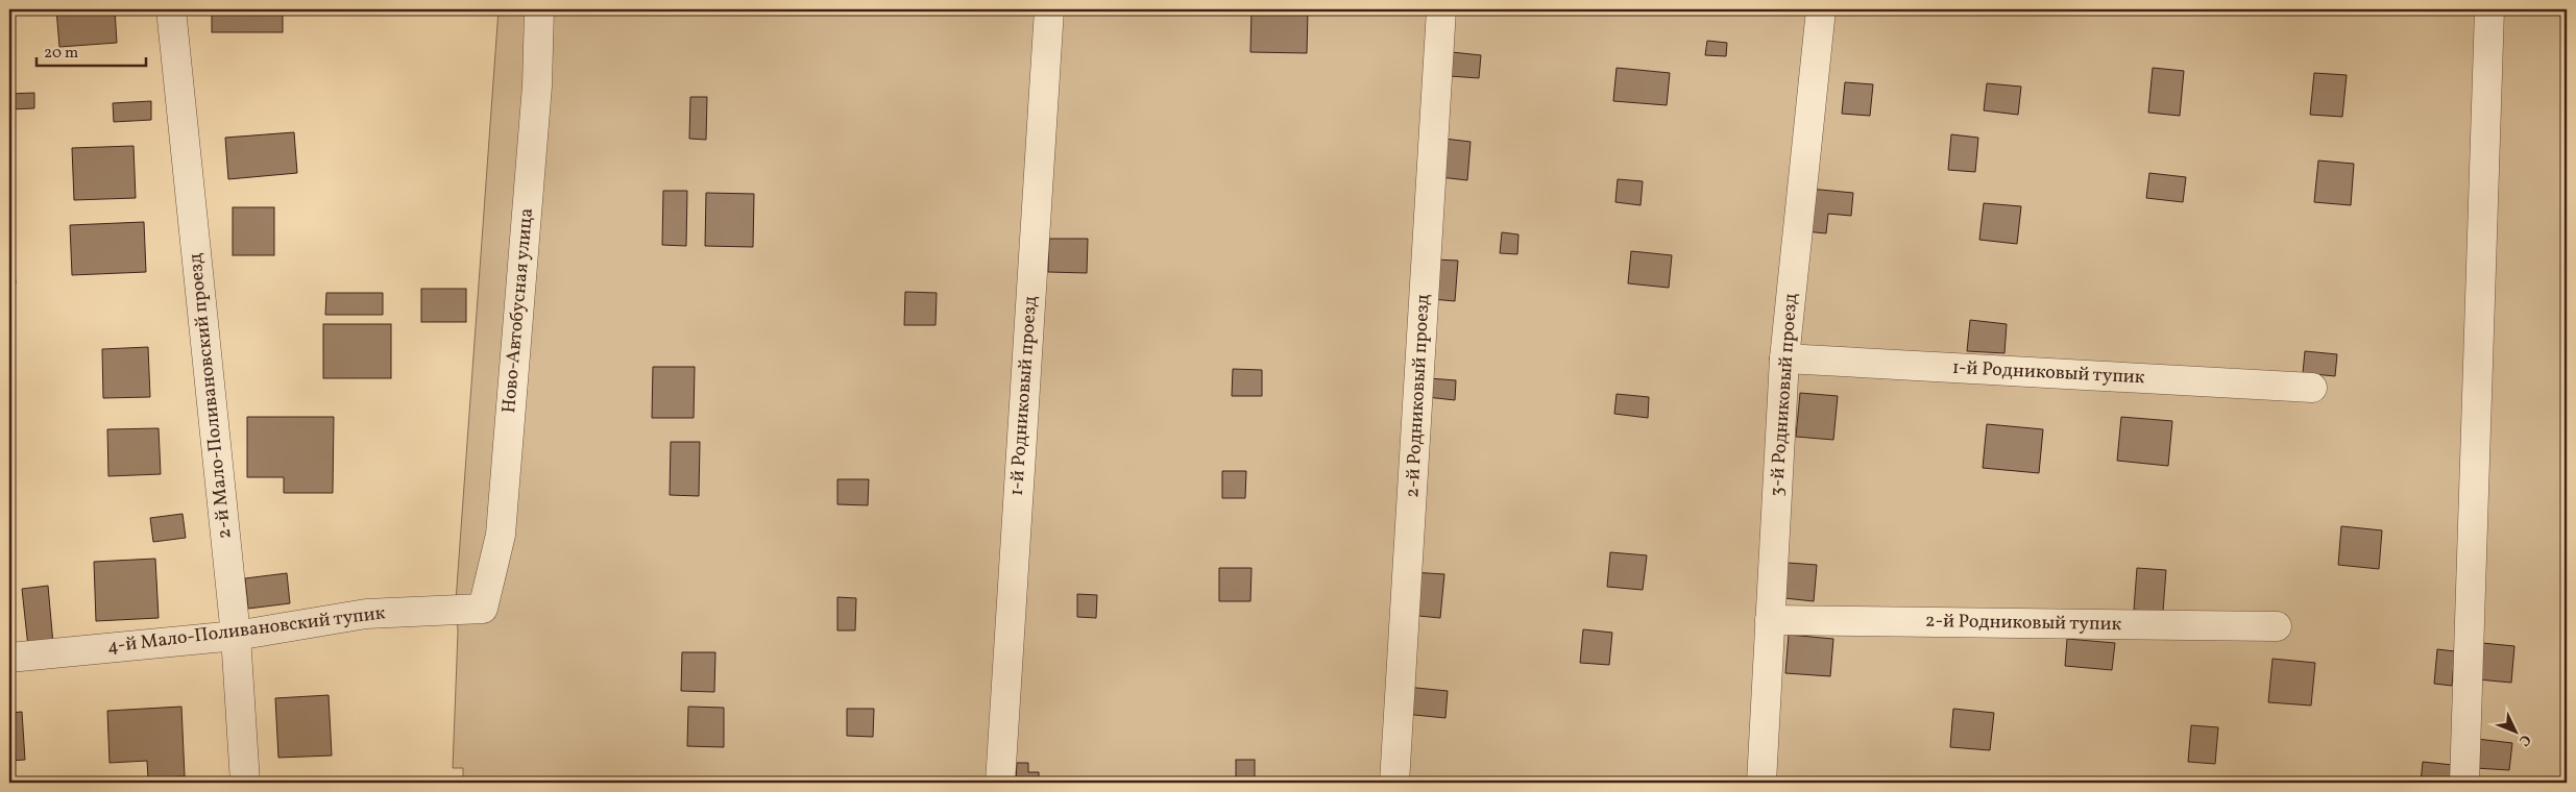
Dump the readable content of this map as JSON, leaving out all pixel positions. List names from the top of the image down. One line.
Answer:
{"streets":{"street":["Ново-Автобусная улица","1-й Родниковый тупик","3-й Родниковый проезд","2-й Мало-Поливановский проезд","1-й Родниковый проезд","2-й Родниковый проезд","2-й Родниковый тупик","4-й Мало-Поливановский тупик"]},"crossings":[["Ново-Автобусная улица","4-й Мало-Поливановский тупик"],["1-й Родниковый тупик","3-й Родниковый проезд"],["3-й Родниковый проезд","2-й Родниковый тупик"],["2-й Мало-Поливановский проезд","4-й Мало-Поливановский тупик"]],"scale_bar":"20 m","north":"bottom right"}
